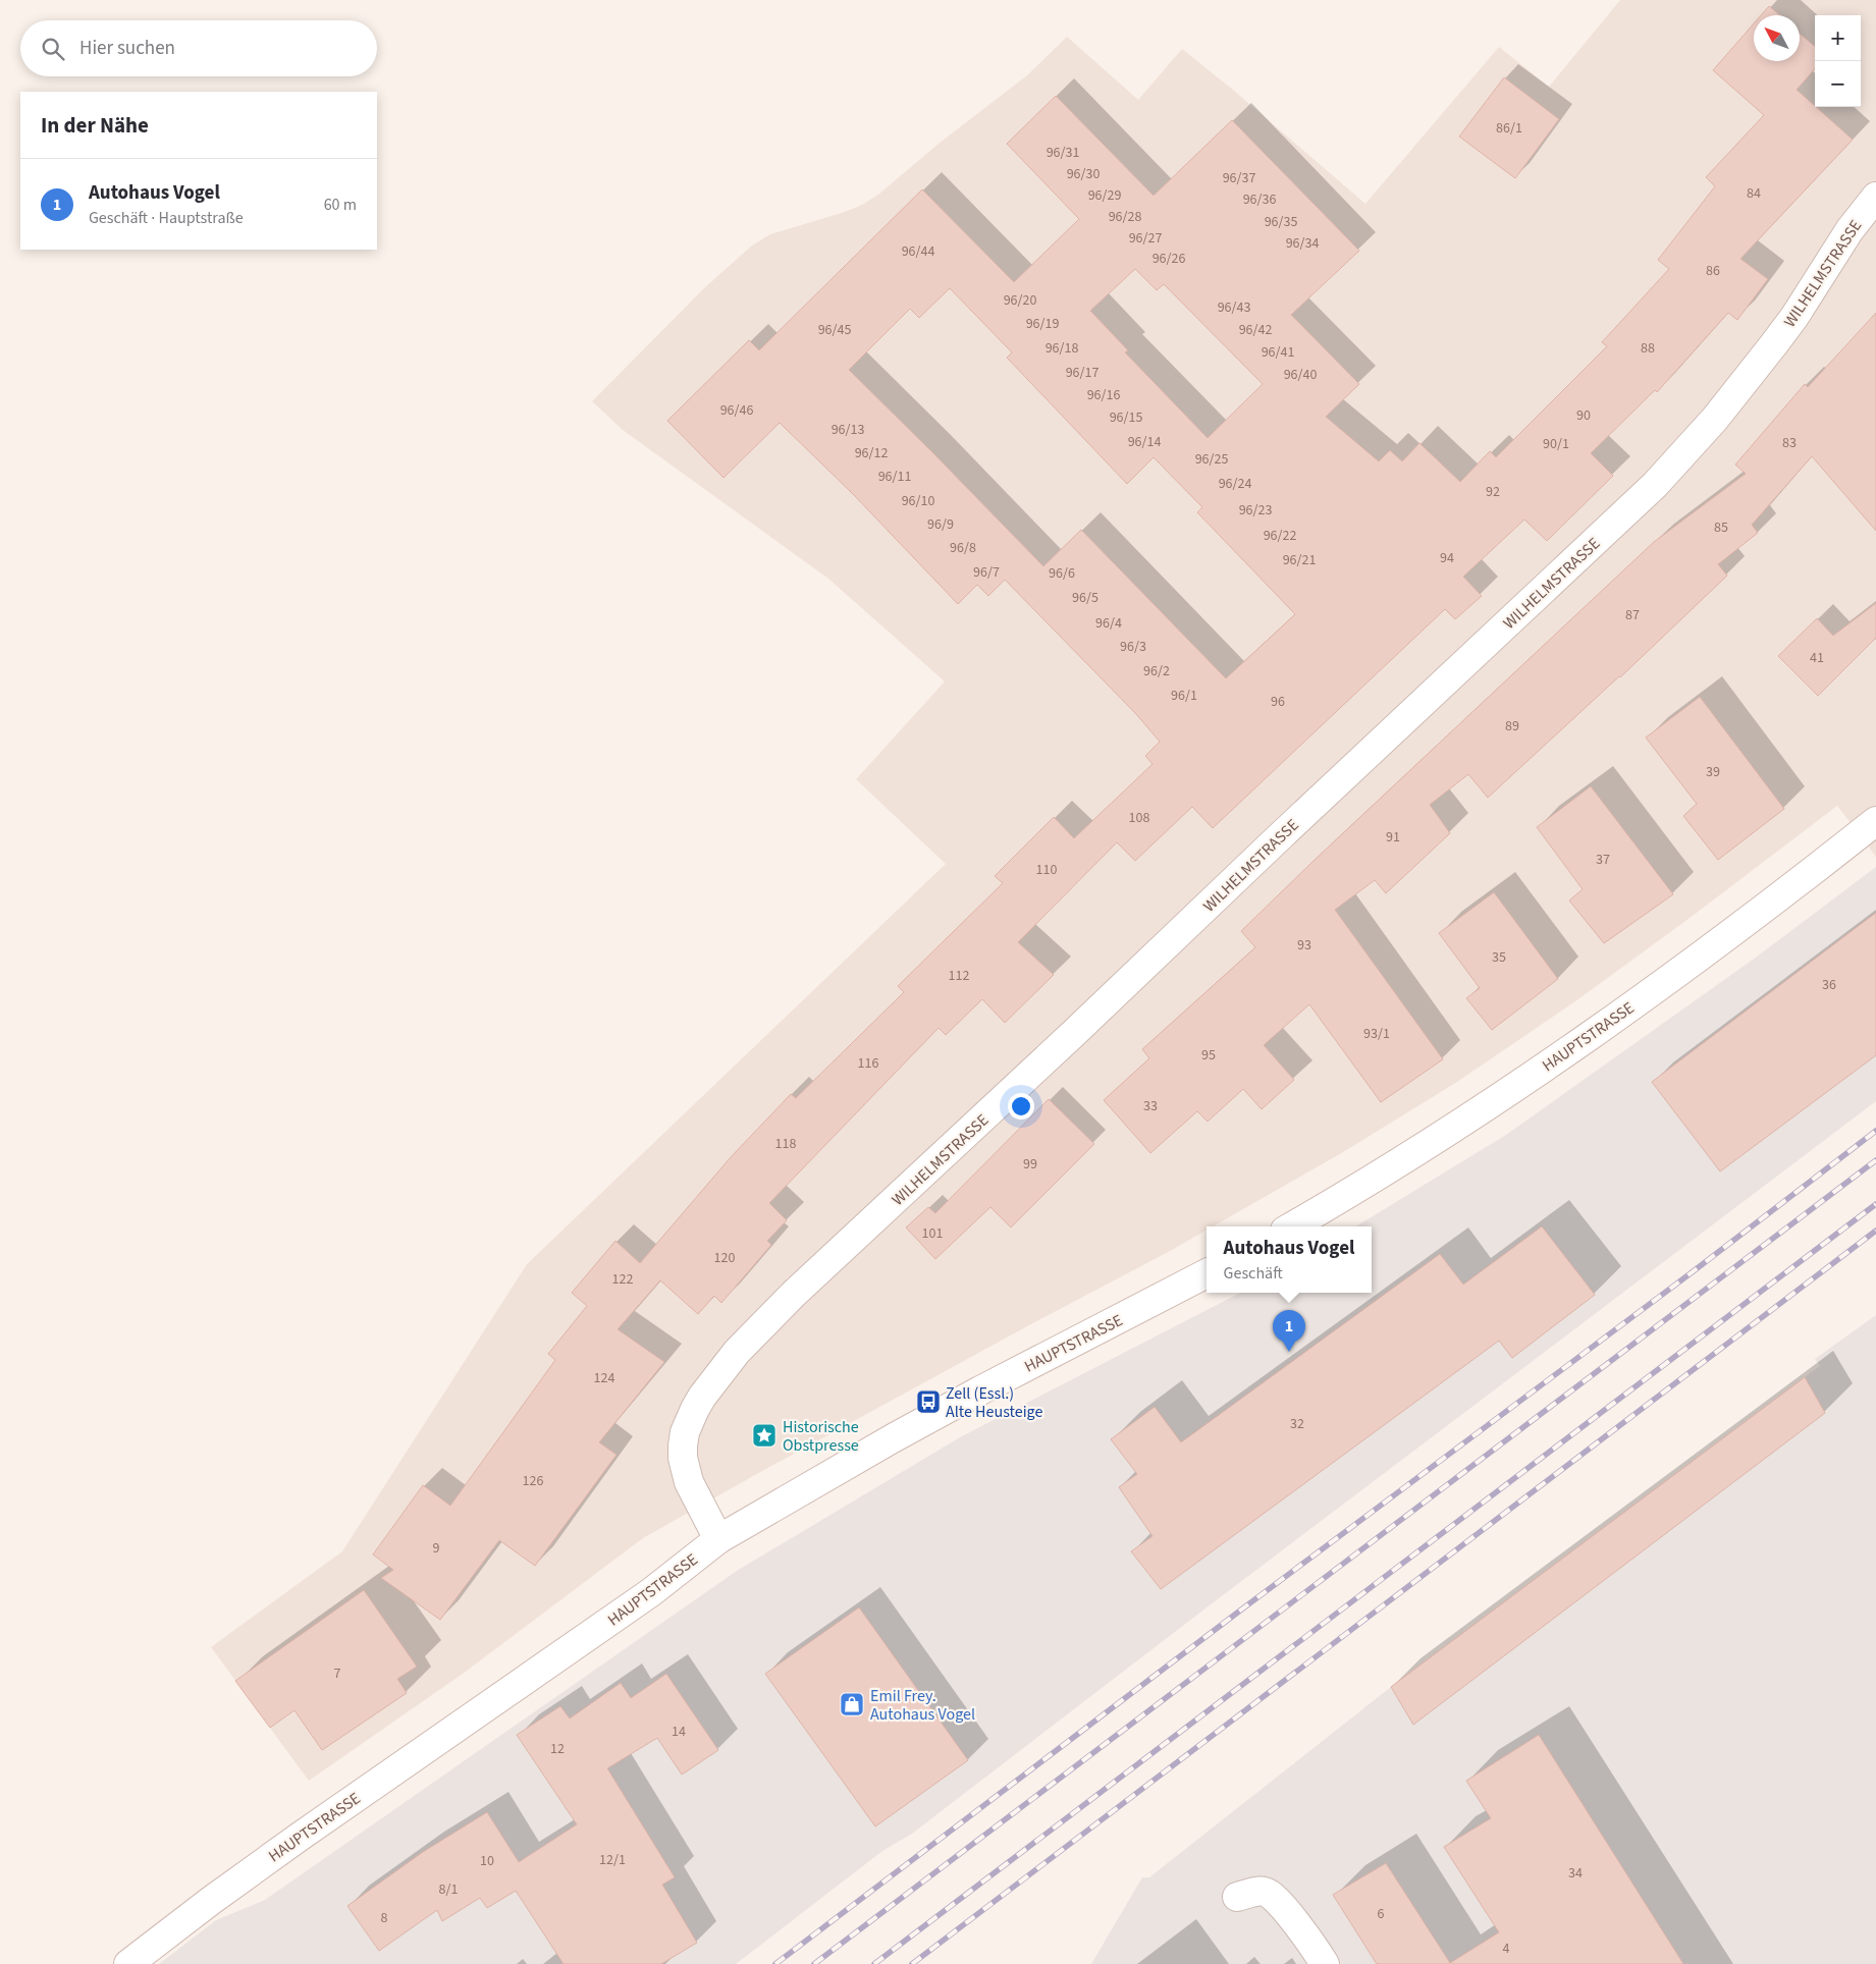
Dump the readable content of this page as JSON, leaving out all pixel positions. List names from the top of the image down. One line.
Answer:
{"streets":{"main road":["WILHELMSTRASSE","HAUPTSTRASSE"]},"crossings":[["WILHELMSTRASSE","HAUPTSTRASSE"]],"places":{"bus stop":["Zell (Essl.) Alte Heusteige"],"place":["Historische Obstpresse"],"shop":["Emil Frey. Autohaus Vogel"]},"house_numbers":["86/1","96/31","96/30","96/37","84","96/29","96/36","96/28","96/35","96/27","96/34","96/44","96/26","86","96/20","96/43","96/19","96/45","96/42","96/18","88","96/41","96/17","96/40","96/16","96/46","90","96/15","96/13","96/14","83","90/1","96/12","96/25","96/11","96/24","92","96/10","96/23","96/9","85","96/22","96/8","94","96/21","96/7","96/6","96/5","87","96/4","96/3","41","96/2","96/1","96","89","39","108","91","37","110","93","35","112","36","93/1","95","116","33","118","99","101","120","122","124","32","126","9","7","14","12","12/1","10","34","8/1","6","8","4"],"north":"top left","page":{"map_buttons":["+","−"],"search":"Hier suchen","heading":"In der Nähe","list":[{"mark":"1","name":"Autohaus Vogel","note":"Geschäft · Hauptstraße","value":"60 m"}],"popup":["Autohaus Vogel","Geschäft"],"pins":"1"}}
